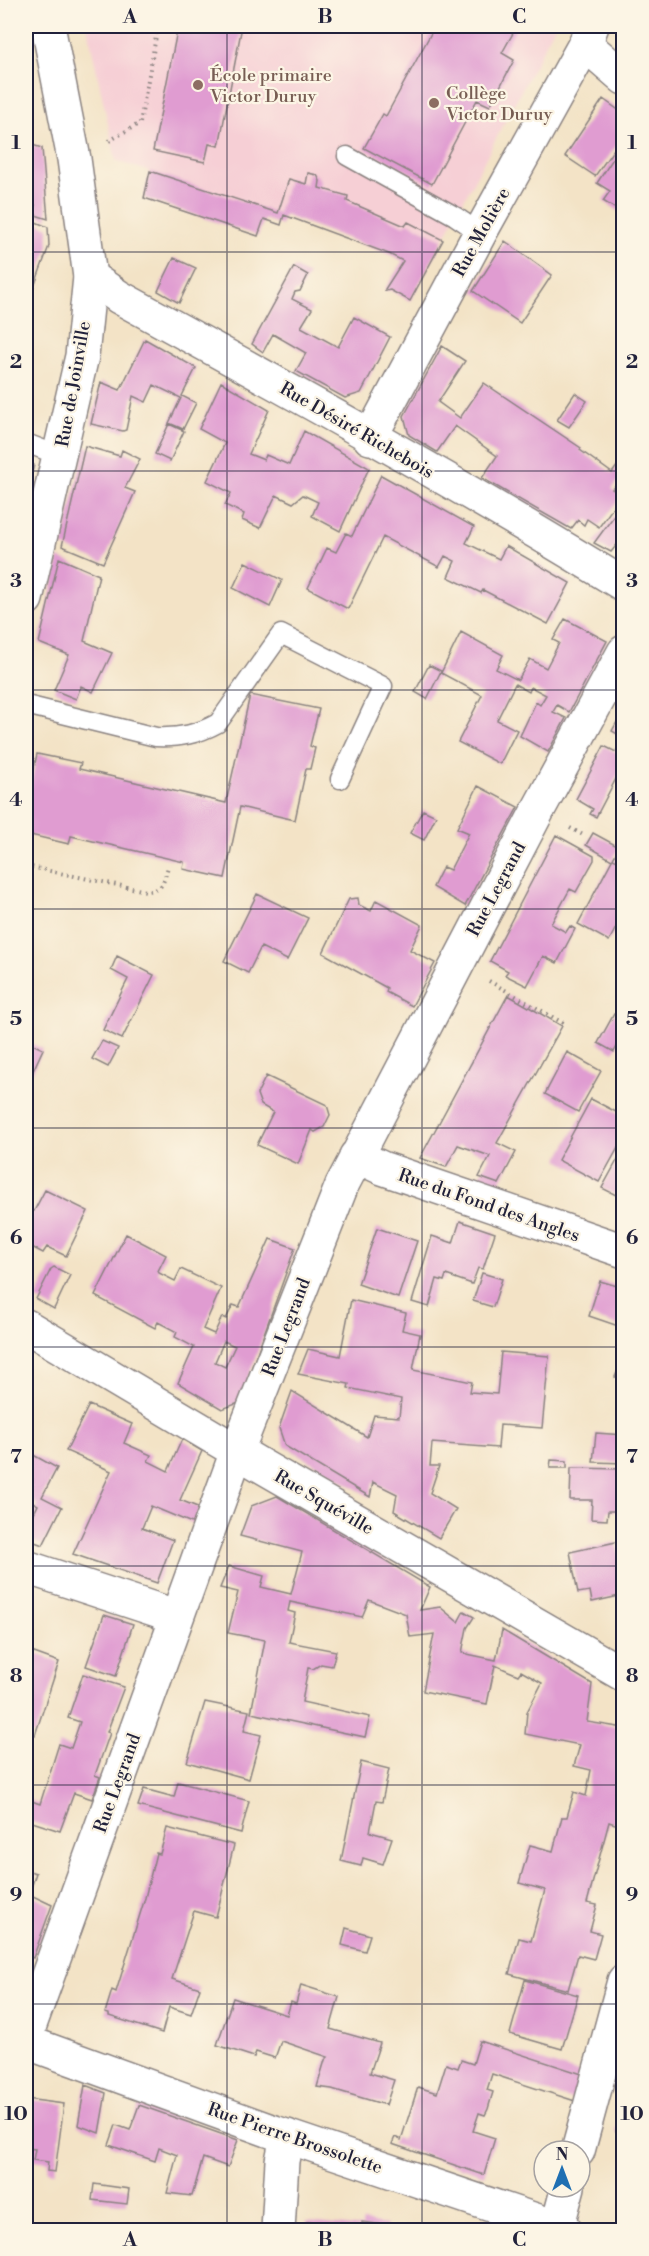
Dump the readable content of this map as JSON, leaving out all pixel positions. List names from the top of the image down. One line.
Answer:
{"streets":{"street":["Rue Molière","Rue de Joinville","Rue Désiré Richebois","Rue Legrand","Rue du Fond des Angles","Rue Squéville","Rue Pierre Brossolette"]},"crossings":[["Rue Molière","Rue Désiré Richebois"],["Rue de Joinville","Rue Désiré Richebois"],["Rue Legrand","Rue du Fond des Angles"],["Rue Legrand","Rue Squéville"]],"places":["École primaire Victor Duruy","Collège Victor Duruy"],"north":"top","grid":{"columns":["A","B","C"],"rows":["1","2","3","4","5","6","7","8","9","10"]}}
